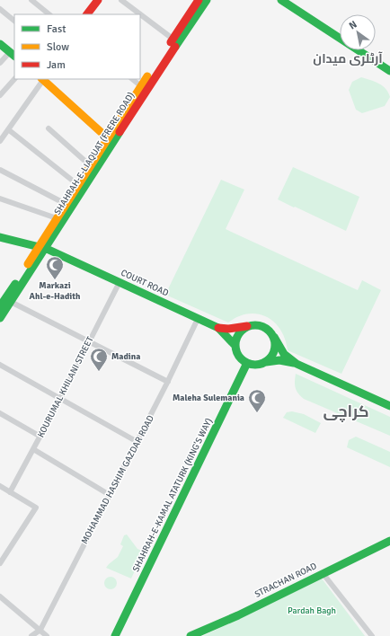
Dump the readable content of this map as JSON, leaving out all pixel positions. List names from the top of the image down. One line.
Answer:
{"streets":{"main road":["SHAHRAH-E-LIAQUAT (FRERE ROAD)","COURT ROAD","SHAHRAH-E-KAMAL ATATURK (KING'S WAY)","STRACHAN ROAD"],"street":["KOURUMAL KHILANI STREET","MOHAMMAD HASHIM GAZDAR ROAD"]},"crossings":[["SHAHRAH-E-LIAQUAT (FRERE ROAD)","COURT ROAD"],["COURT ROAD","KOURUMAL KHILANI STREET"],["COURT ROAD","MOHAMMAD HASHIM GAZDAR ROAD"],["COURT ROAD","SHAHRAH-E-KAMAL ATATURK (KING'S WAY)"]],"districts":["آرٹلری میدان","کراچی"],"parks":["Pardah Bagh"],"places":{"mosque":["Markazi Ahl-e-Hadith","Madina","Maleha Sulemania"]},"legend":["Fast","Slow","Jam"],"north":"top left"}
